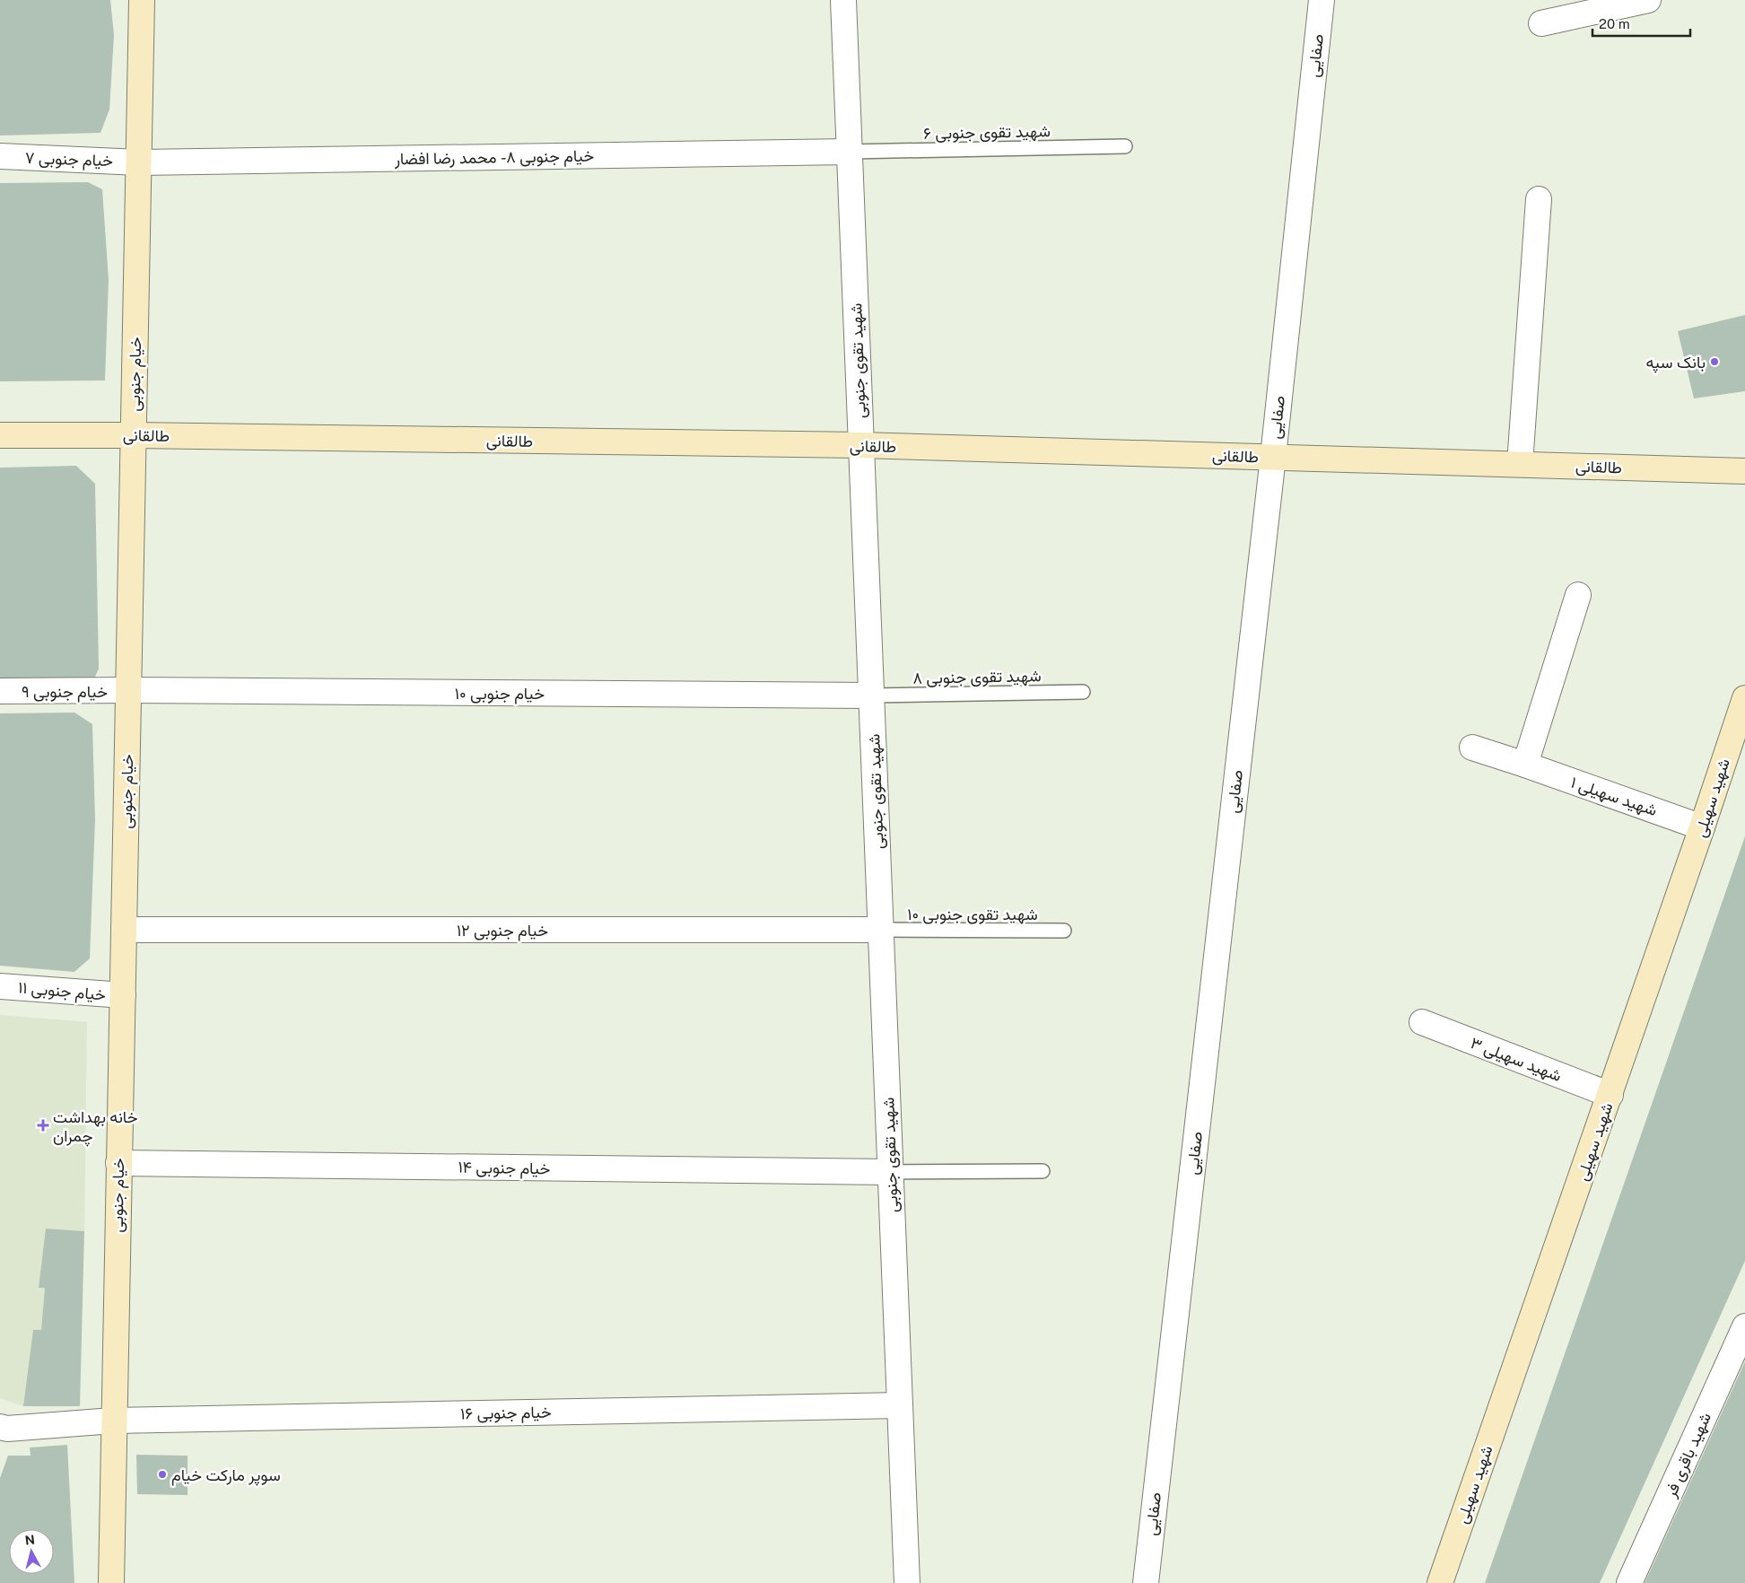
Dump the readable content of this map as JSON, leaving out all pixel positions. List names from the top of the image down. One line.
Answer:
{"streets":{"street":["صفایی","خیام جنوبی ۸ - محمد رضا افضار","خیام جنوبی ۷","شهید تقوی جنوبی","خیام جنوبی","طالقانی","خیام جنوبی ۹","خیام جنوبی ۱۰","شهید سهیلی ۱","شهید سهیلی","خیام جنوبی ۱۲","خیام جنوبی ۱۱","شهید سهیلی ۳","خیام جنوبی ۱۴","خیام جنوبی ۱۶","شهید باقری فر"],"lane":["شهید تقوی جنوبی ۶","شهید تقوی جنوبی ۸","شهید تقوی جنوبی ۱۰"]},"crossings":[["صفایی","طالقانی"],["شهید تقوی جنوبی ۶","خیام جنوبی ۸ - محمد رضا افضار"],["شهید تقوی جنوبی ۶","شهید تقوی جنوبی"],["خیام جنوبی ۸ - محمد رضا افضار","خیام جنوبی ۷"],["خیام جنوبی ۸ - محمد رضا افضار","شهید تقوی جنوبی"],["خیام جنوبی ۸ - محمد رضا افضار","خیام جنوبی"],["خیام جنوبی ۷","خیام جنوبی"],["شهید تقوی جنوبی","طالقانی"],["شهید تقوی جنوبی","شهید تقوی جنوبی ۸"],["شهید تقوی جنوبی","خیام جنوبی ۱۰"],["شهید تقوی جنوبی","شهید تقوی جنوبی ۱۰"],["شهید تقوی جنوبی","خیام جنوبی ۱۲"],["شهید تقوی جنوبی","خیام جنوبی ۱۴"],["شهید تقوی جنوبی","خیام جنوبی ۱۶"],["خیام جنوبی","طالقانی"],["خیام جنوبی","خیام جنوبی ۹"],["خیام جنوبی","خیام جنوبی ۱۰"],["خیام جنوبی","خیام جنوبی ۱۲"],["خیام جنوبی","خیام جنوبی ۱۱"],["خیام جنوبی","خیام جنوبی ۱۴"],["خیام جنوبی","خیام جنوبی ۱۶"],["شهید تقوی جنوبی ۸","خیام جنوبی ۱۰"],["خیام جنوبی ۹","خیام جنوبی ۱۰"],["شهید سهیلی ۱","شهید سهیلی"],["شهید سهیلی","شهید سهیلی ۳"],["شهید تقوی جنوبی ۱۰","خیام جنوبی ۱۲"]],"places":{"other":["بانک سپه","سوپر مارکت خیام"],"health":["خانه بهداشت چمران"]},"scale_bar":"20 m","north":"top"}
